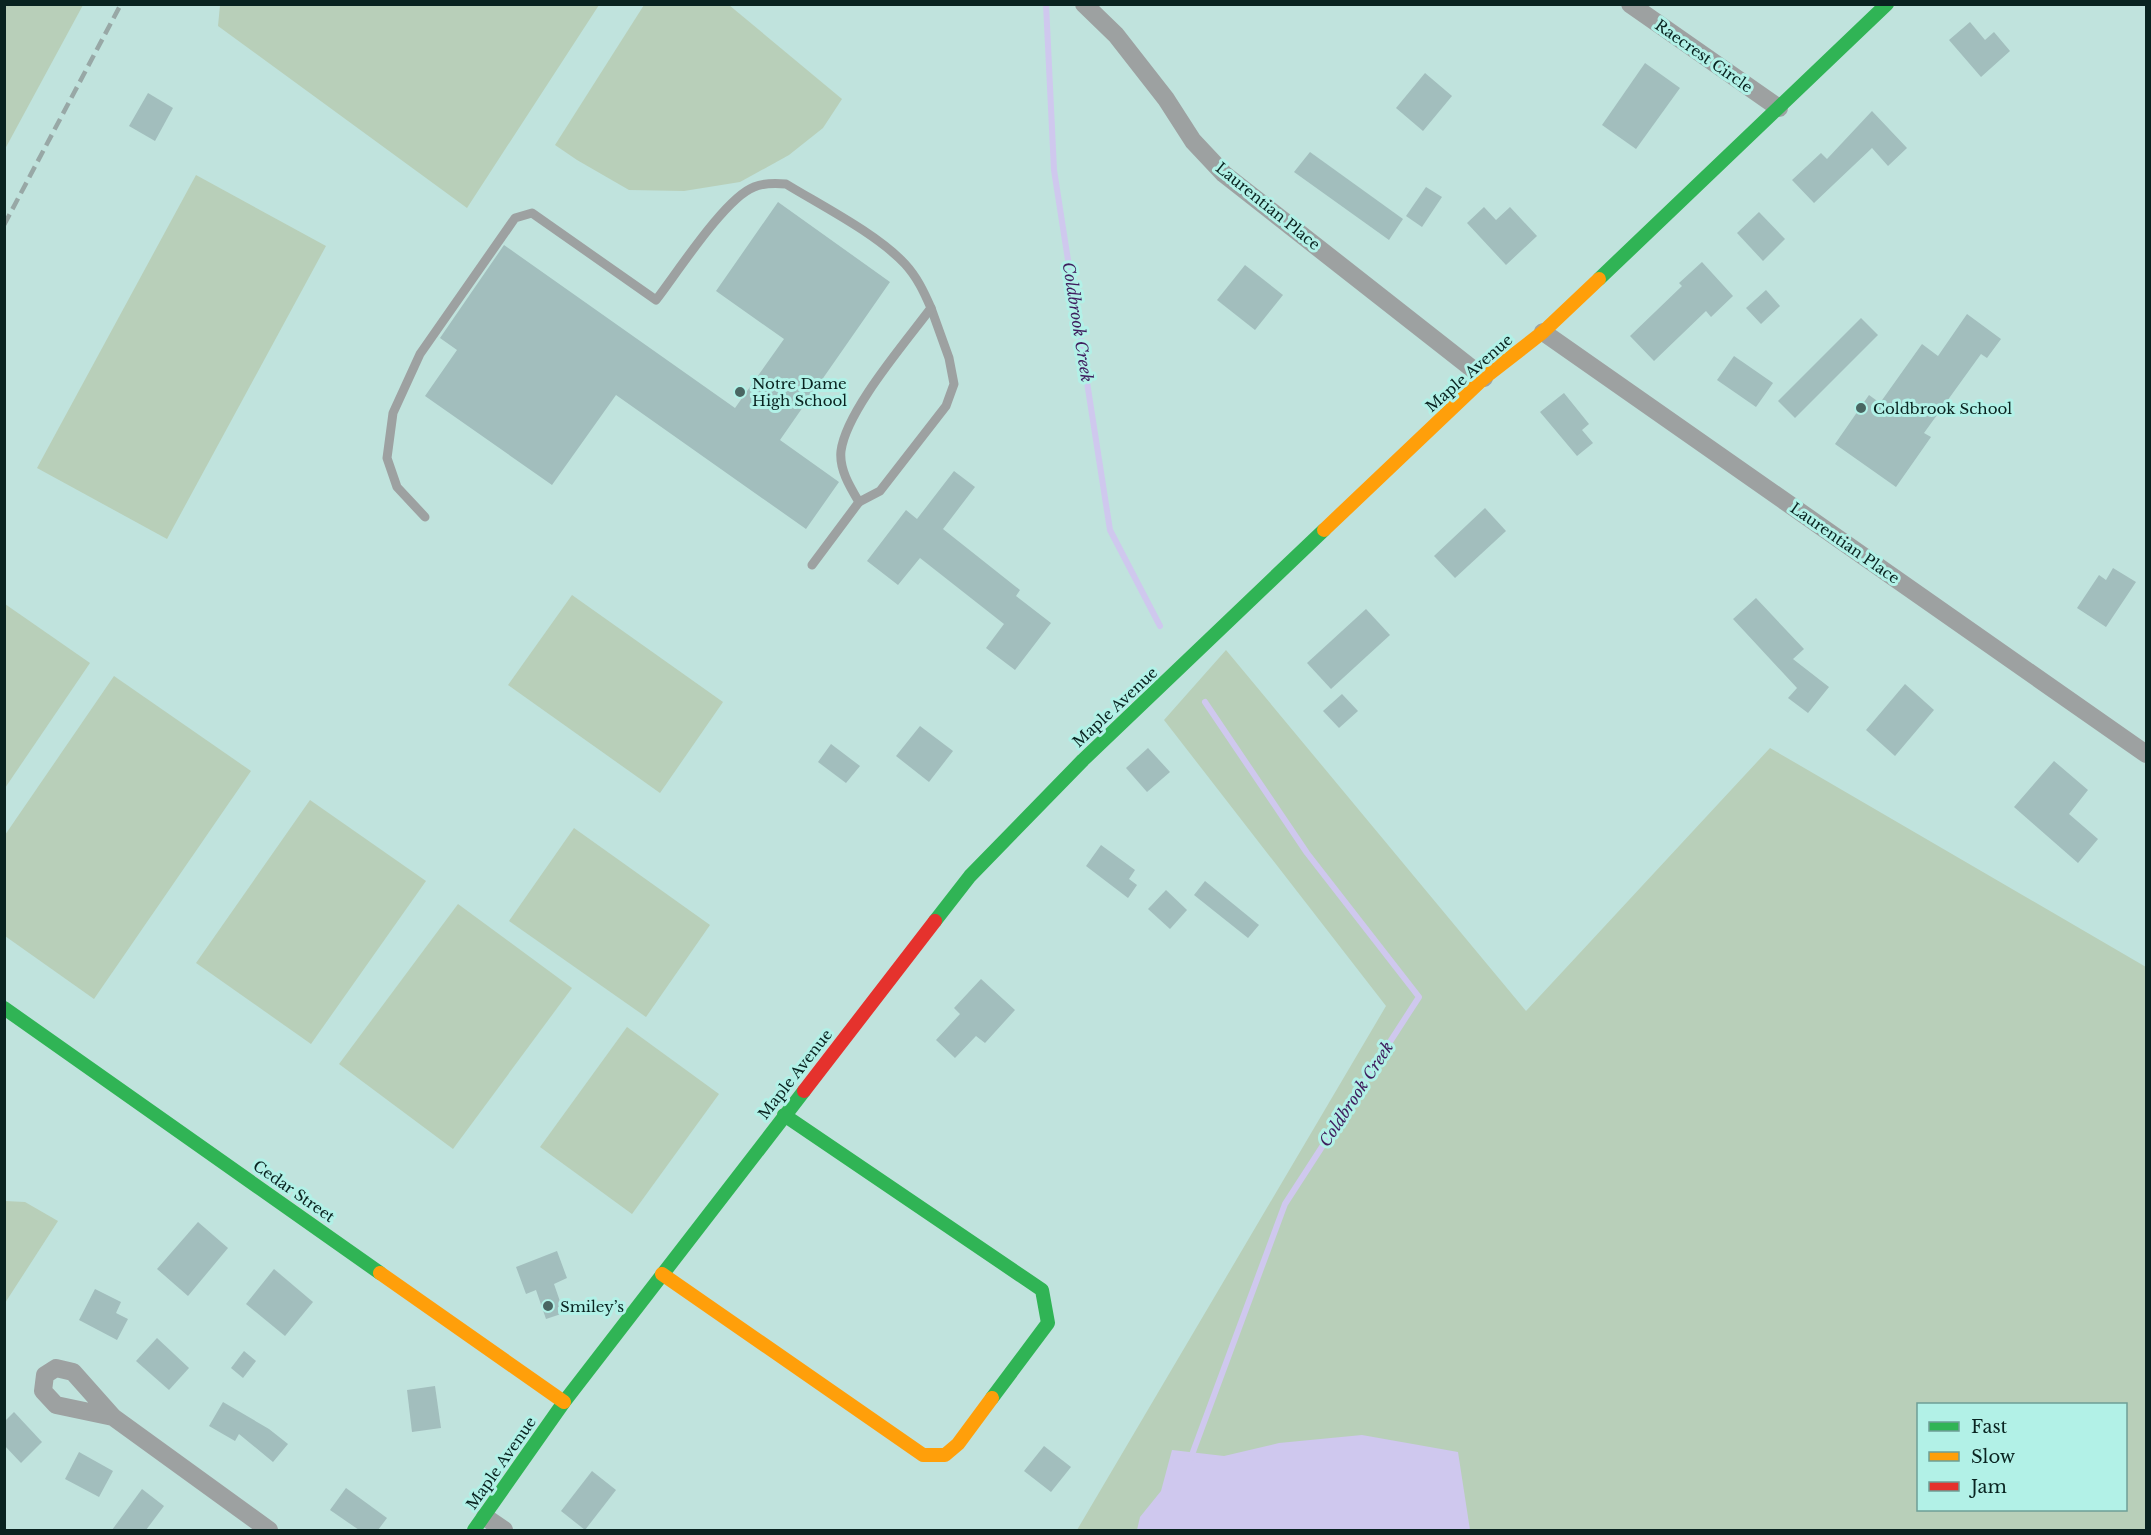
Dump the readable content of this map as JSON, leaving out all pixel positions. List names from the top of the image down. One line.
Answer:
{"streets":{"main road":["Maple Avenue","Cedar Street"],"street":["Raecrest Circle","Laurentian Place"]},"crossings":[["Raecrest Circle","Maple Avenue"],["Laurentian Place","Maple Avenue"],["Maple Avenue","Cedar Street"]],"water":["Coldbrook Creek"],"places":["Notre Dame High School","Coldbrook School","Smiley’s"],"legend":["Fast","Slow","Jam"]}
